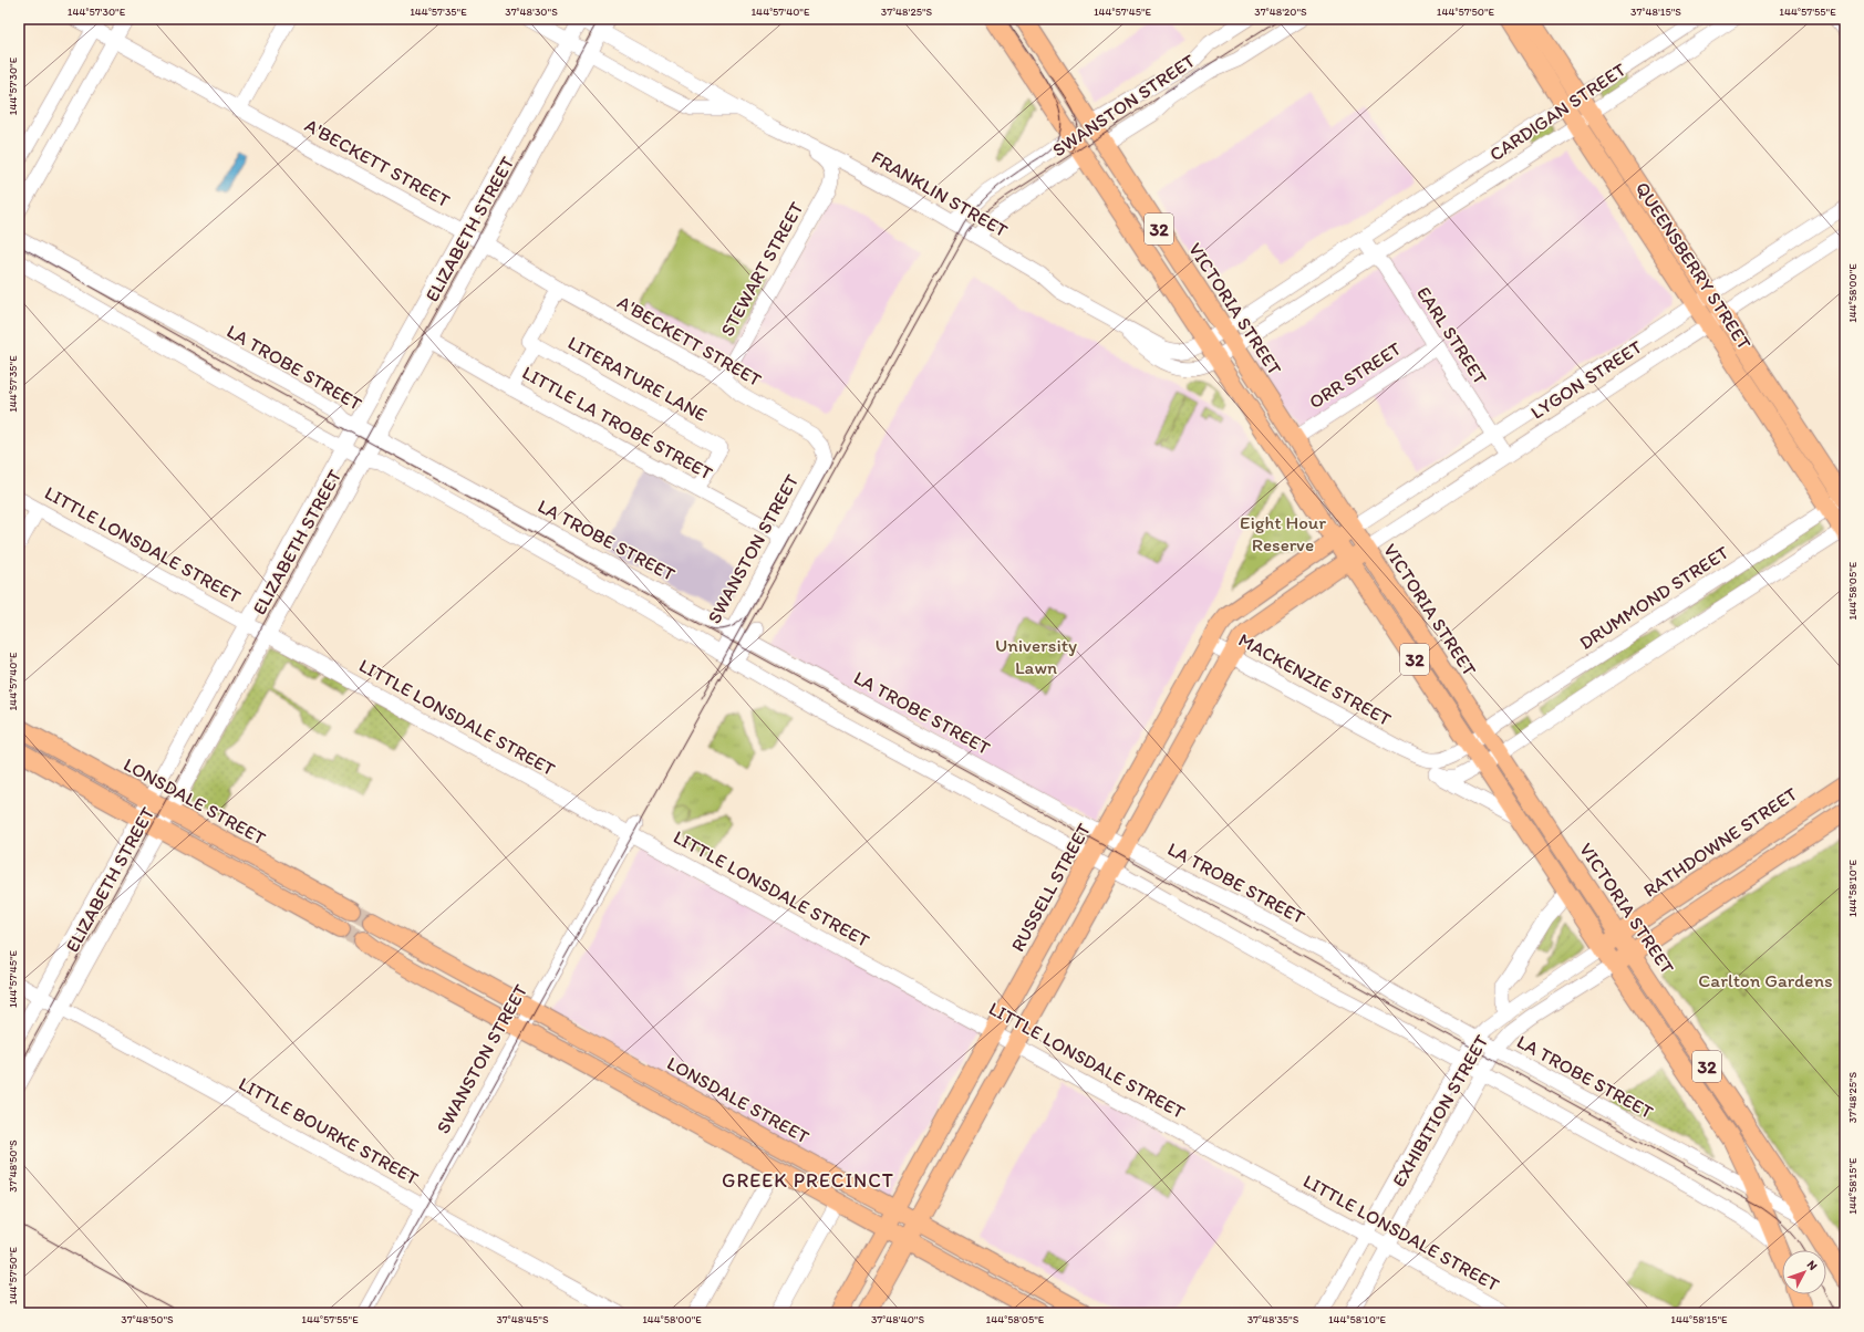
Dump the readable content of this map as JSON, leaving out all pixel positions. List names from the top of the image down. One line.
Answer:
{"streets":{"main road":["SWANSTON STREET","32","QUEENSBERRY STREET","VICTORIA STREET","LYGON STREET","LONSDALE STREET","RATHDOWNE STREET","RUSSELL STREET","EXHIBITION STREET"],"street":["CARDIGAN STREET","A'BECKETT STREET","FRANKLIN STREET","ELIZABETH STREET","STEWART STREET","EARL STREET","LA TROBE STREET","ORR STREET","LITERATURE LANE","LITTLE LA TROBE STREET","LITTLE LONSDALE STREET","DRUMMOND STREET","MACKENZIE STREET","LITTLE BOURKE STREET"]},"crossings":[["SWANSTON STREET","A'BECKETT STREET"],["SWANSTON STREET","FRANKLIN STREET"],["SWANSTON STREET","32"],["SWANSTON STREET","VICTORIA STREET"],["SWANSTON STREET","LA TROBE STREET"],["SWANSTON STREET","LITTLE LA TROBE STREET"],["SWANSTON STREET","LITTLE LONSDALE STREET"],["SWANSTON STREET","LONSDALE STREET"],["SWANSTON STREET","LITTLE BOURKE STREET"],["CARDIGAN STREET","FRANKLIN STREET"],["CARDIGAN STREET","32"],["CARDIGAN STREET","QUEENSBERRY STREET"],["CARDIGAN STREET","VICTORIA STREET"],["CARDIGAN STREET","EARL STREET"],["A'BECKETT STREET","ELIZABETH STREET"],["A'BECKETT STREET","STEWART STREET"],["FRANKLIN STREET","ELIZABETH STREET"],["FRANKLIN STREET","32"],["FRANKLIN STREET","STEWART STREET"],["ELIZABETH STREET","LA TROBE STREET"],["ELIZABETH STREET","LITTLE LA TROBE STREET"],["ELIZABETH STREET","LITTLE LONSDALE STREET"],["ELIZABETH STREET","LONSDALE STREET"],["ELIZABETH STREET","LITTLE BOURKE STREET"],["32","VICTORIA STREET"],["32","LA TROBE STREET"],["32","LYGON STREET"],["32","MACKENZIE STREET"],["32","RUSSELL STREET"],["32","EXHIBITION STREET"],["QUEENSBERRY STREET","LYGON STREET"],["QUEENSBERRY STREET","DRUMMOND STREET"],["VICTORIA STREET","LA TROBE STREET"],["VICTORIA STREET","ORR STREET"],["VICTORIA STREET","LYGON STREET"],["VICTORIA STREET","DRUMMOND STREET"],["VICTORIA STREET","MACKENZIE STREET"],["VICTORIA STREET","RATHDOWNE STREET"],["VICTORIA STREET","RUSSELL STREET"],["VICTORIA STREET","EXHIBITION STREET"],["EARL STREET","ORR STREET"],["EARL STREET","LYGON STREET"],["LA TROBE STREET","RUSSELL STREET"],["LA TROBE STREET","EXHIBITION STREET"],["LITERATURE LANE","LITTLE LA TROBE STREET"],["LYGON STREET","RUSSELL STREET"],["LITTLE LONSDALE STREET","RUSSELL STREET"],["LITTLE LONSDALE STREET","EXHIBITION STREET"],["DRUMMOND STREET","MACKENZIE STREET"],["MACKENZIE STREET","RUSSELL STREET"],["LONSDALE STREET","RUSSELL STREET"],["RATHDOWNE STREET","EXHIBITION STREET"]],"districts":["GREEK PRECINCT"],"parks":["Eight Hour Reserve","University Lawn","Carlton Gardens"],"north":"top right","coordinates":["144°57'30\"E","144°57'35\"E","37°48'30\"S","144°57'40\"E","37°48'25\"S","144°57'45\"E","37°48'20\"S","144°57'50\"E","37°48'15\"S","144°57'55\"E","144°58'00\"E","144°58'05\"E","144°58'10\"E","37°48'50\"S","144°58'15\"E","37°48'45\"S","37°48'40\"S","37°48'35\"S"]}
